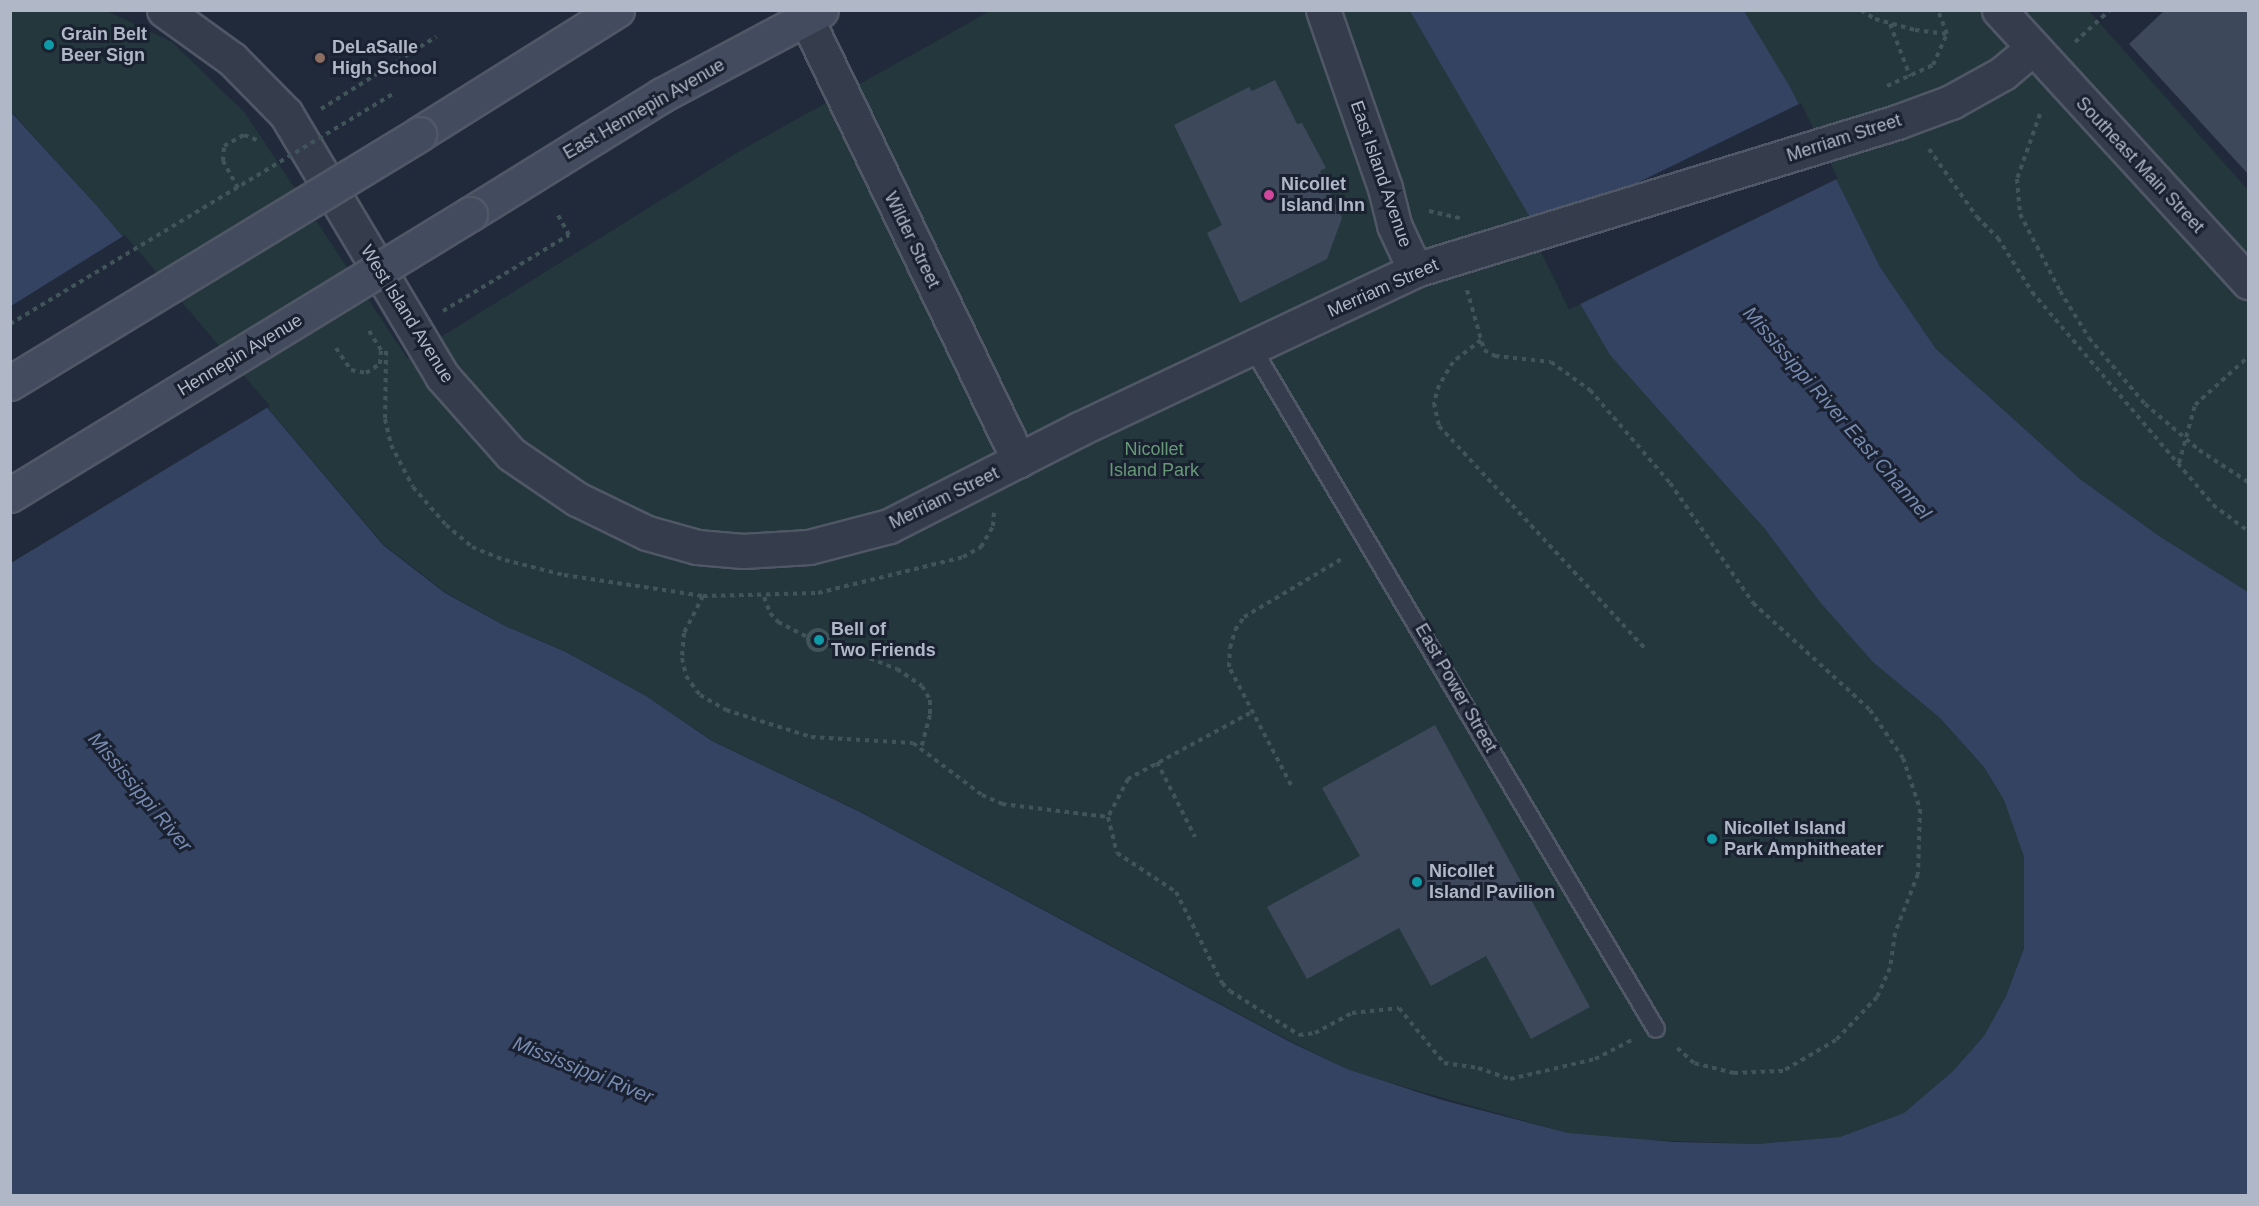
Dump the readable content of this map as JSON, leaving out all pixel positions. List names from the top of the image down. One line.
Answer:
{"streets":{"main road":["East Hennepin Avenue","Hennepin Avenue"],"street":["Merriam Street","Southeast Main Street","East Island Avenue","Wilder Street","West Island Avenue"],"lane":["East Power Street"]},"crossings":[["East Hennepin Avenue","Wilder Street"],["East Hennepin Avenue","Hennepin Avenue"],["Merriam Street","Southeast Main Street"],["Merriam Street","East Island Avenue"],["Merriam Street","Wilder Street"],["Merriam Street","West Island Avenue"],["Merriam Street","East Power Street"]],"water":["Mississippi River East Channel","Mississippi River"],"parks":["Nicollet Island Park"],"places":["Grain Belt Beer Sign","DeLaSalle High School","Nicollet Island Inn","Bell of Two Friends","Nicollet Island Park Amphitheater","Nicollet Island Pavilion"]}
